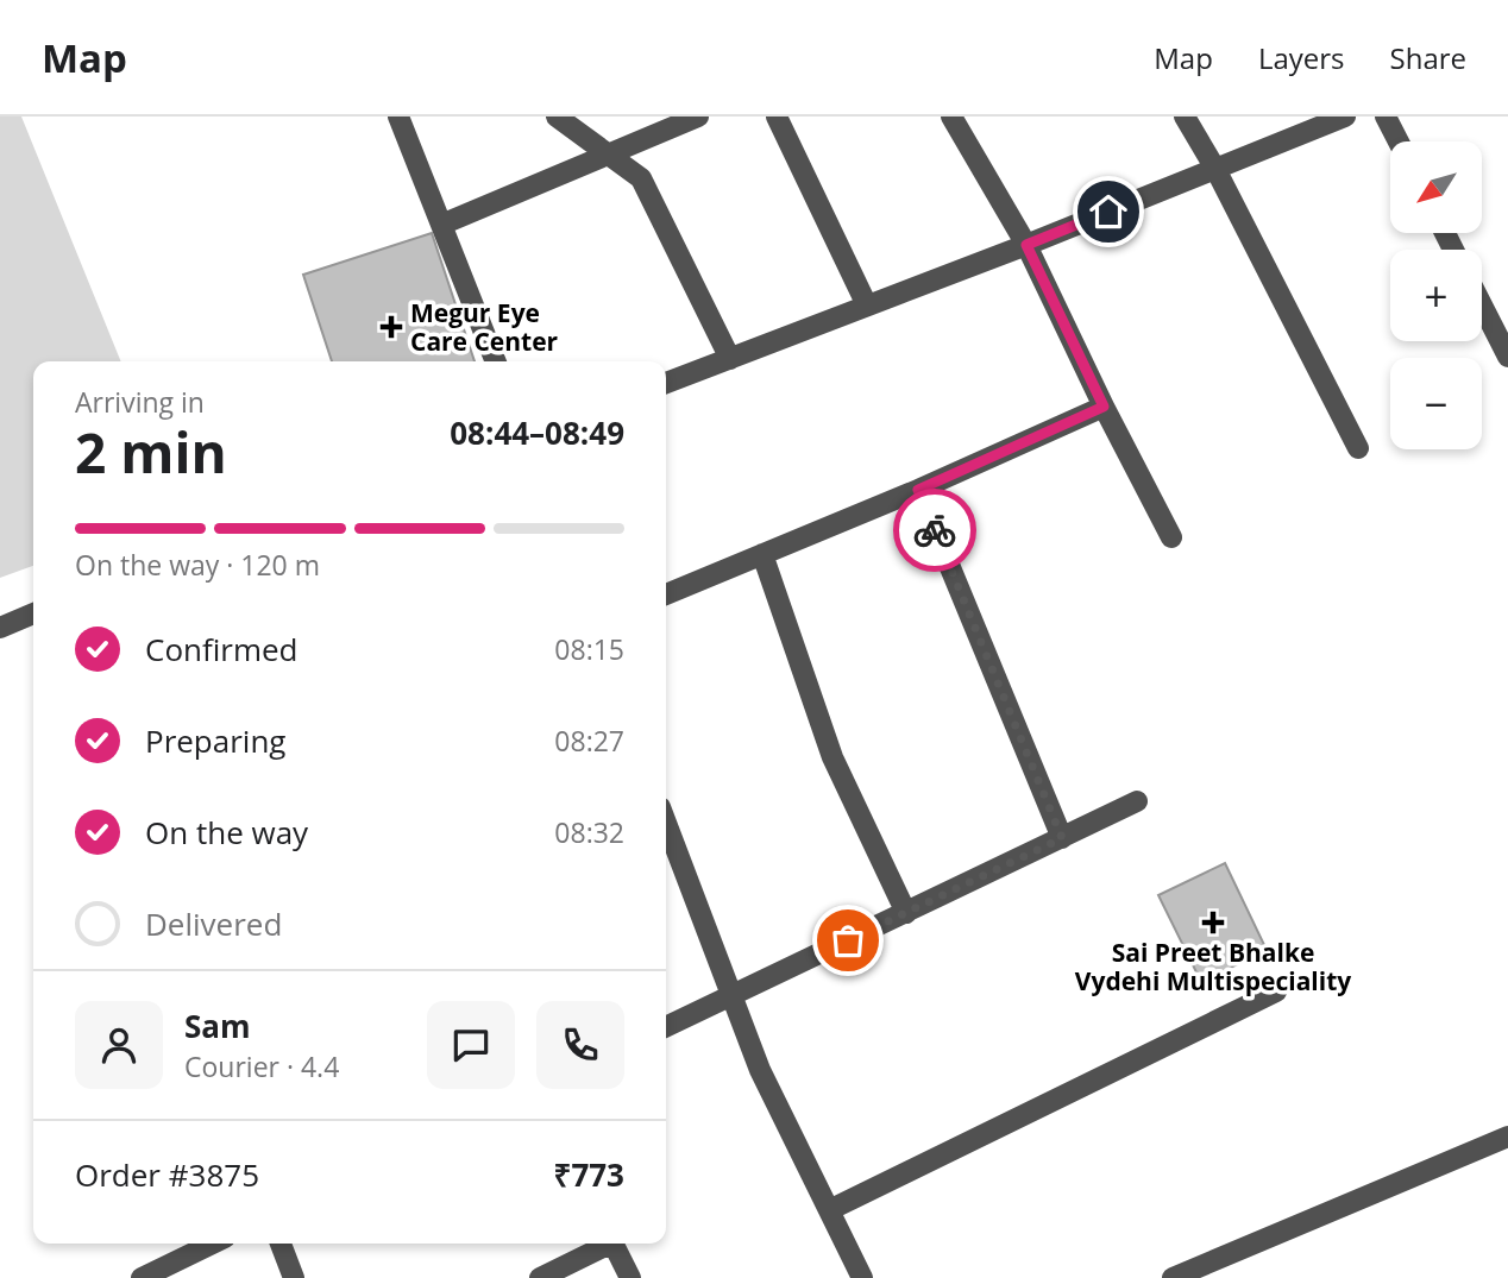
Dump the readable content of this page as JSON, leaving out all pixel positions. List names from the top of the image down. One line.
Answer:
{"places":{"health":["Megur Eye Care Center","Sai Preet Bhalke Vydehi Multispeciality"]},"north":"bottom left","page":{"header":"Map","nav":["Map","Layers","Share"],"map_buttons":["+","−"],"heading":["2 min","Arriving in","08:44–08:49"],"panel":["Sam","Courier · 4.4","Order #3875","₹773"],"bar":"On the way · 120 m","list":[["Confirmed","08:15"],["Preparing","08:27"],["On the way","08:32"],"Delivered"]}}
